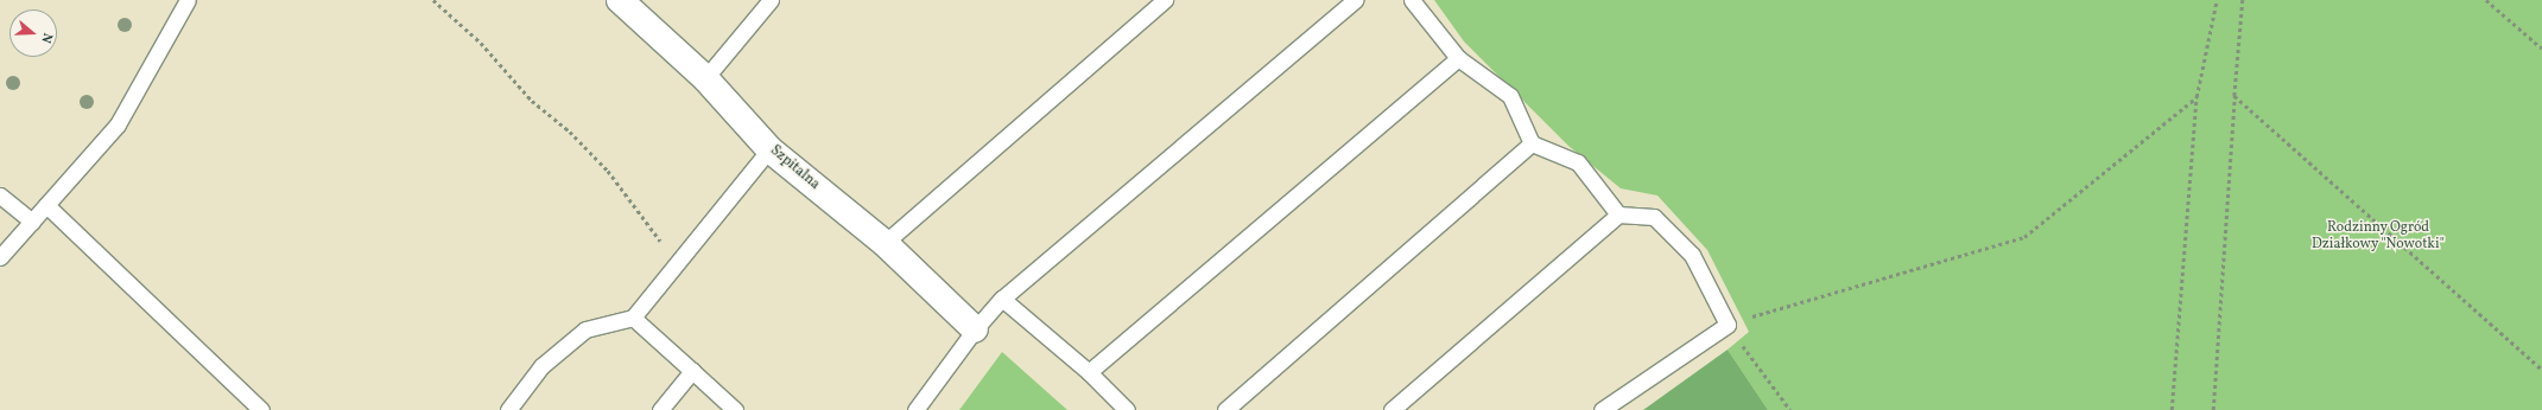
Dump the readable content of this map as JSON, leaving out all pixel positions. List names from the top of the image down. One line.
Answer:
{"streets":{"street":["Szpitalna"]},"parks":["Rodzinny Ogród Działkowy \"Nowotki\""],"north":"right"}
